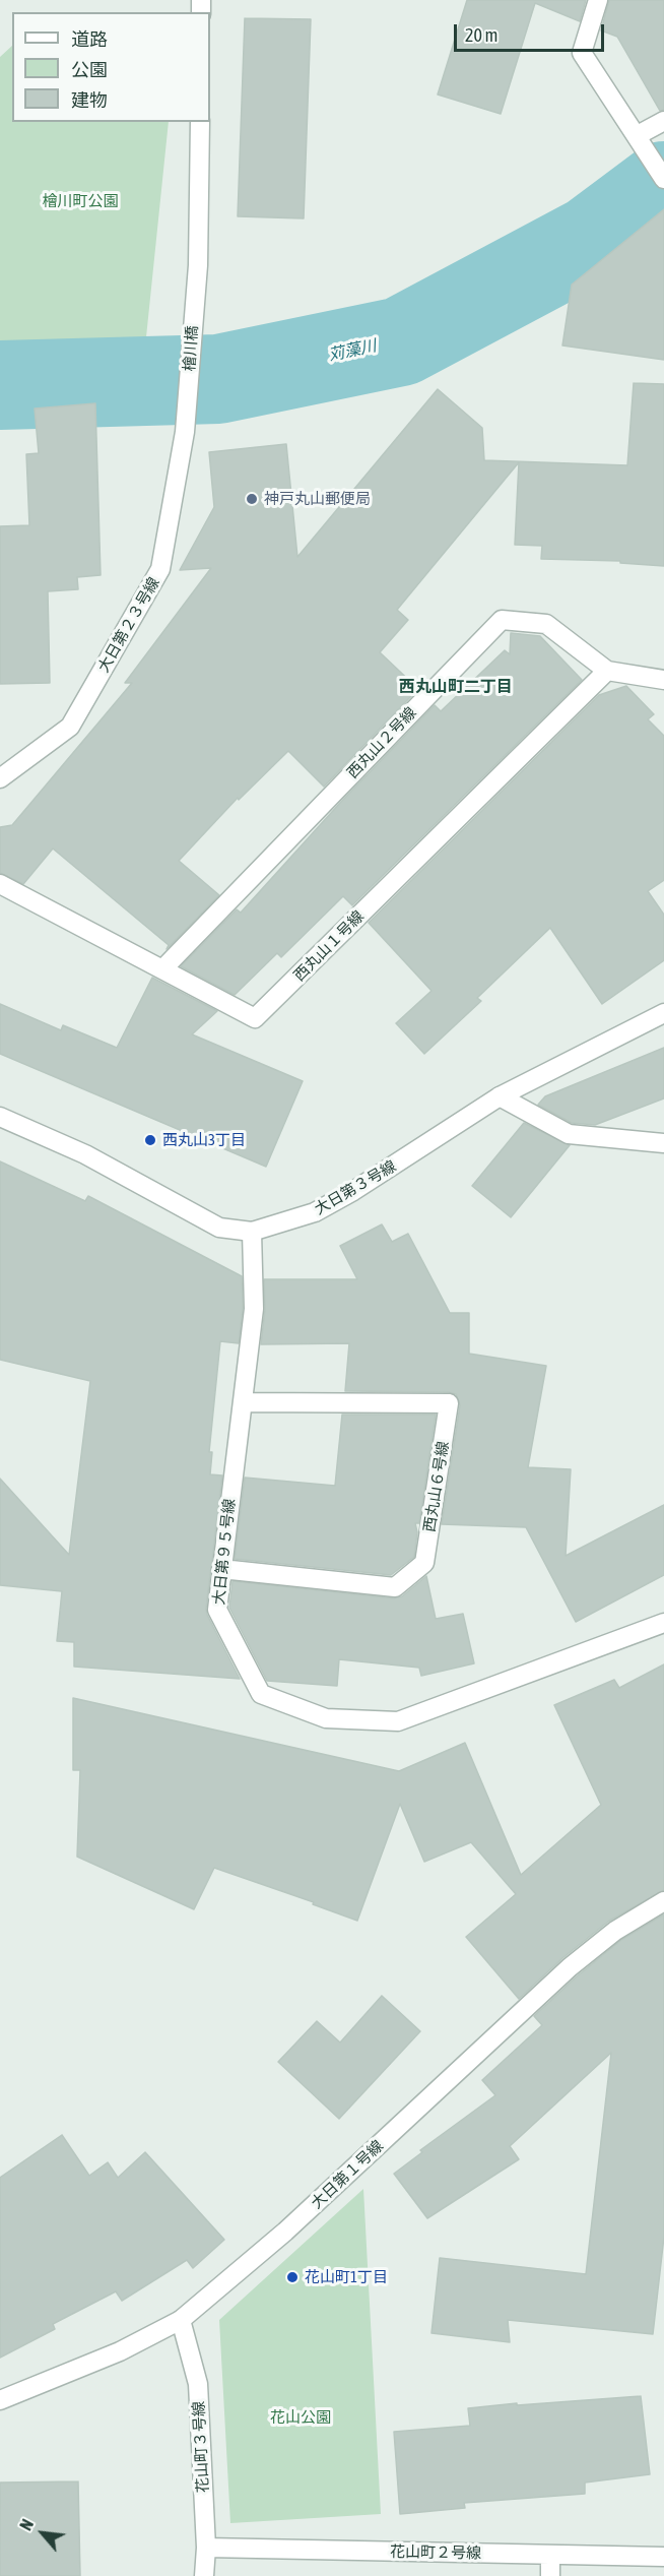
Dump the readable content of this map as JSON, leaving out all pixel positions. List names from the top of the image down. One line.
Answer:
{"streets":{"street":["檜川橋","大日第２３号線","西丸山２号線","西丸山１号線","大日第３号線","西丸山６号線","大日第９５号線","大日第１号線","花山町３号線","花山町２号線"]},"crossings":[["檜川橋","大日第２３号線"],["西丸山２号線","西丸山１号線"],["大日第３号線","大日第９５号線"],["西丸山６号線","大日第９５号線"],["大日第１号線","花山町３号線"],["花山町３号線","花山町２号線"]],"districts":["西丸山町二丁目"],"water":["苅藻川"],"parks":["檜川町公園","花山公園"],"places":["神戸丸山郵便局","西丸山3丁目","花山町1丁目"],"legend":["道路","公園","建物"],"scale_bar":"20 m","north":"top left"}
